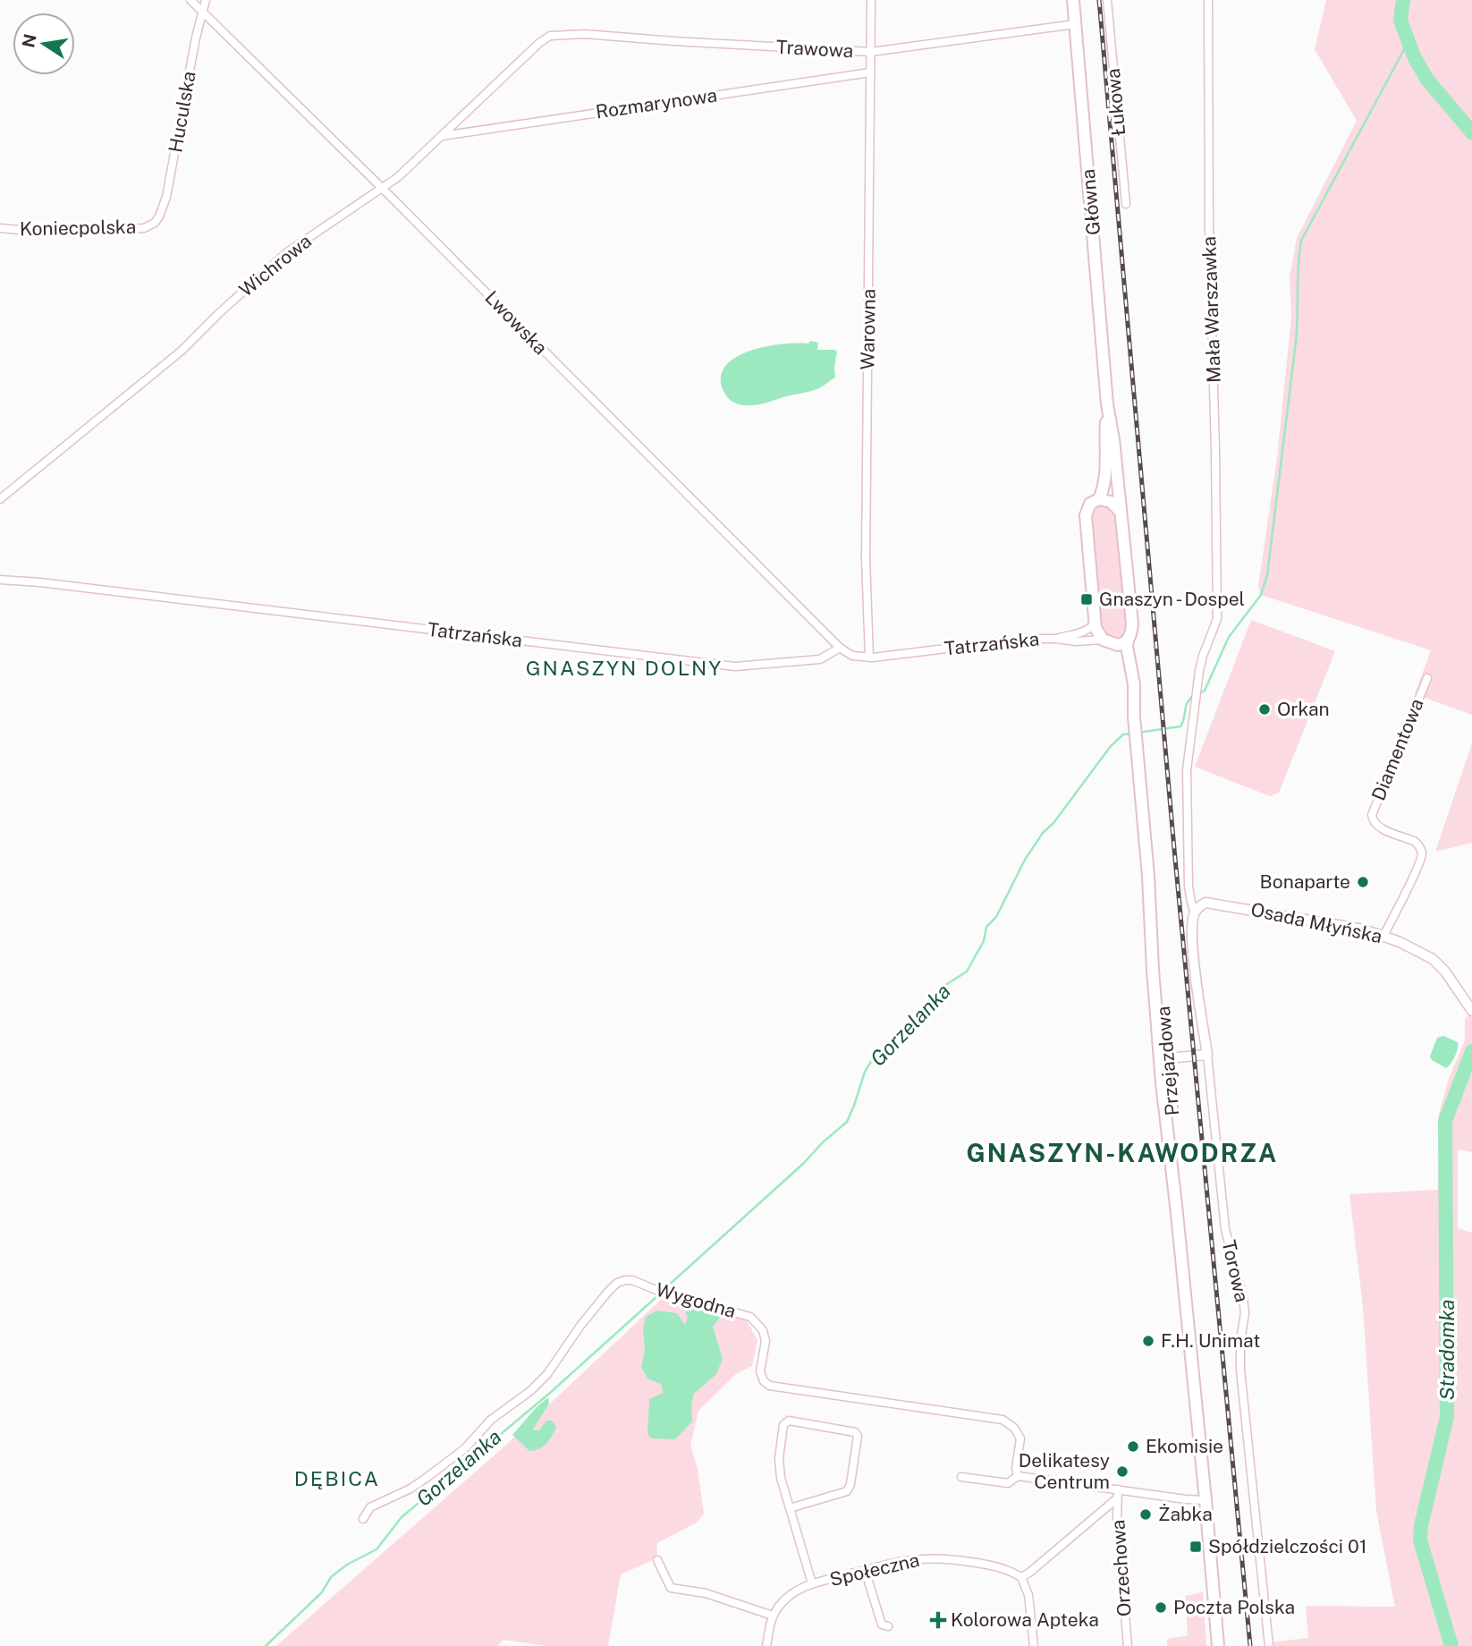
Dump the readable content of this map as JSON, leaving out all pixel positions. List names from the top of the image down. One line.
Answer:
{"streets":{"main road":["Główna","Przejazdowa"],"street":["Trawowa","Łukowa","Rozmarynowa","Huculska","Koniecpolska","Wichrowa","Mała Warszawka","Lwowska","Warowna","Tatrzańska","Diamentowa","Osada Młyńska","Torowa","Wygodna","Orzechowa","Społeczna"]},"crossings":[["Trawowa","Główna"],["Trawowa","Wichrowa"],["Trawowa","Warowna"],["Rozmarynowa","Wichrowa"],["Rozmarynowa","Warowna"],["Huculska","Koniecpolska"],["Huculska","Lwowska"],["Główna","Tatrzańska"],["Główna","Przejazdowa"],["Wichrowa","Lwowska"],["Mała Warszawka","Osada Młyńska"],["Mała Warszawka","Torowa"],["Lwowska","Tatrzańska"],["Warowna","Tatrzańska"],["Diamentowa","Osada Młyńska"],["Osada Młyńska","Torowa"]],"districts":["GNASZYN DOLNY","GNASZYN-KAWODRZA","DĘBICA"],"water":["Gorzelanka","Stradomka"],"places":{"transit":["Gnaszyn - Dospel","Spółdzielczości 01"],"other":["Orkan","Bonaparte","F.H. Unimat","Ekomisie","Delikatesy Centrum","Żabka","Poczta Polska"],"health":["Kolorowa Apteka"]},"north":"left"}
